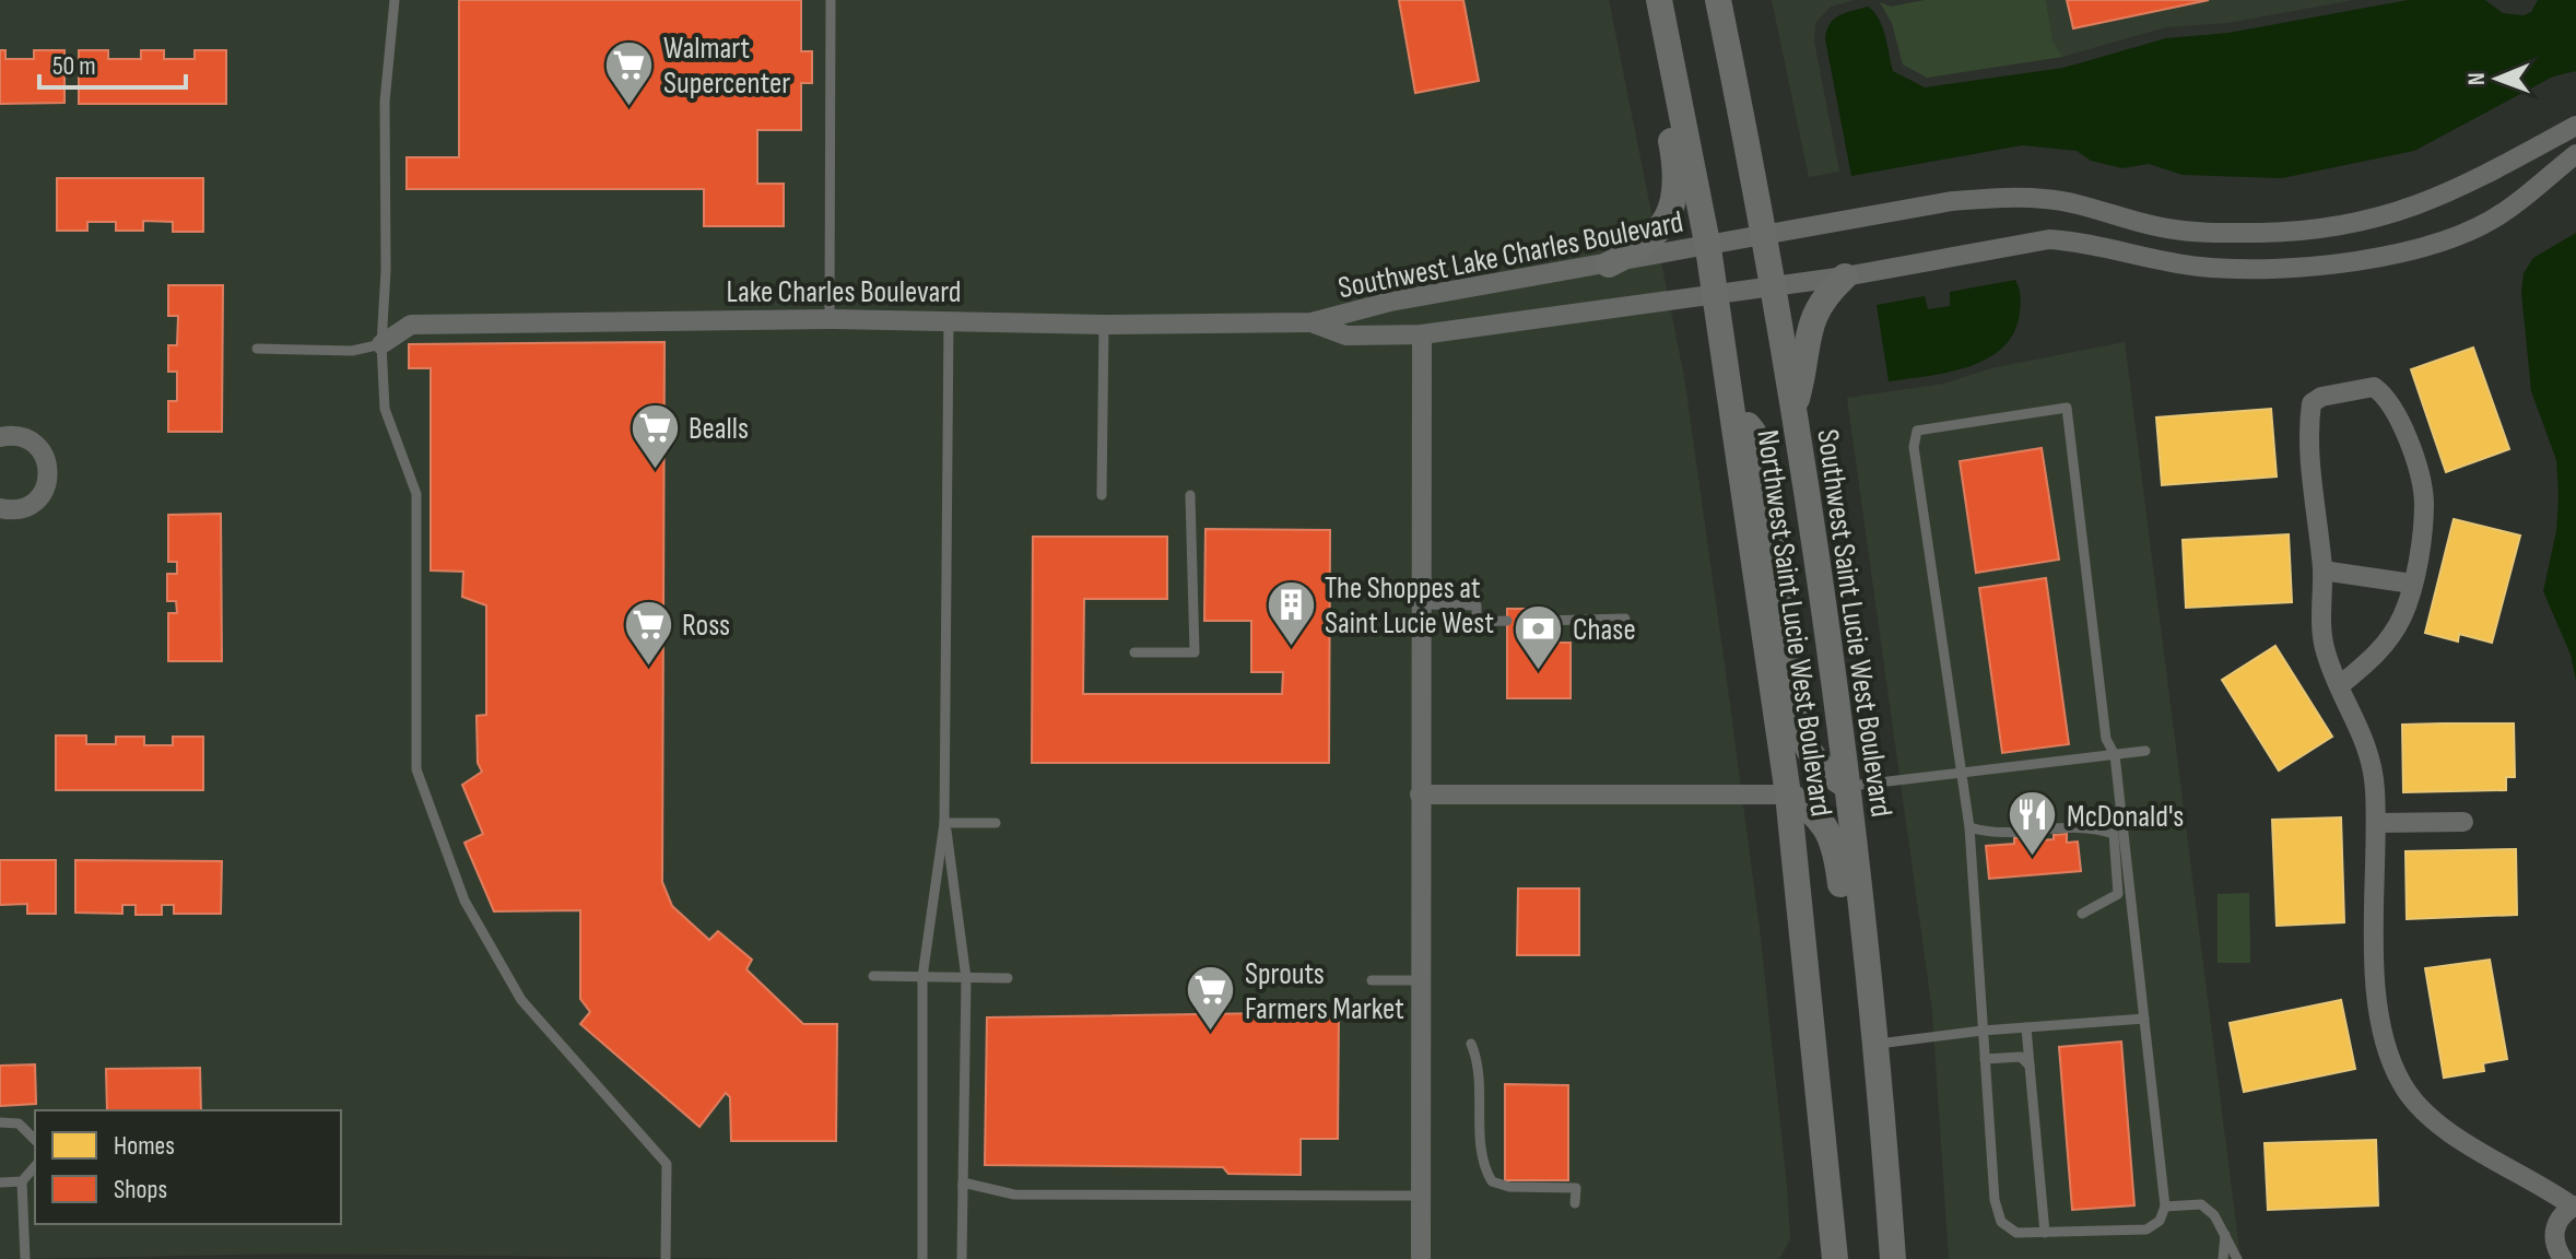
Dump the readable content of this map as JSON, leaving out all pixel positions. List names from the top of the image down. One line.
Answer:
{"streets":{"main road":["Northwest Saint Lucie West Boulevard","Southwest Saint Lucie West Boulevard"],"street":["Southwest Lake Charles Boulevard","Lake Charles Boulevard"]},"crossings":[["Southwest Lake Charles Boulevard","Lake Charles Boulevard"],["Southwest Lake Charles Boulevard","Northwest Saint Lucie West Boulevard"],["Southwest Lake Charles Boulevard","Southwest Saint Lucie West Boulevard"]],"places":{"supermarket":["Walmart Supercenter","Bealls","Ross","Sprouts Farmers Market"],"building":["The Shoppes at Saint Lucie West"],"bank":["Chase"],"restaurant":["McDonald's"]},"legend":["Homes","Shops"],"scale_bar":"50 m","north":"left"}
